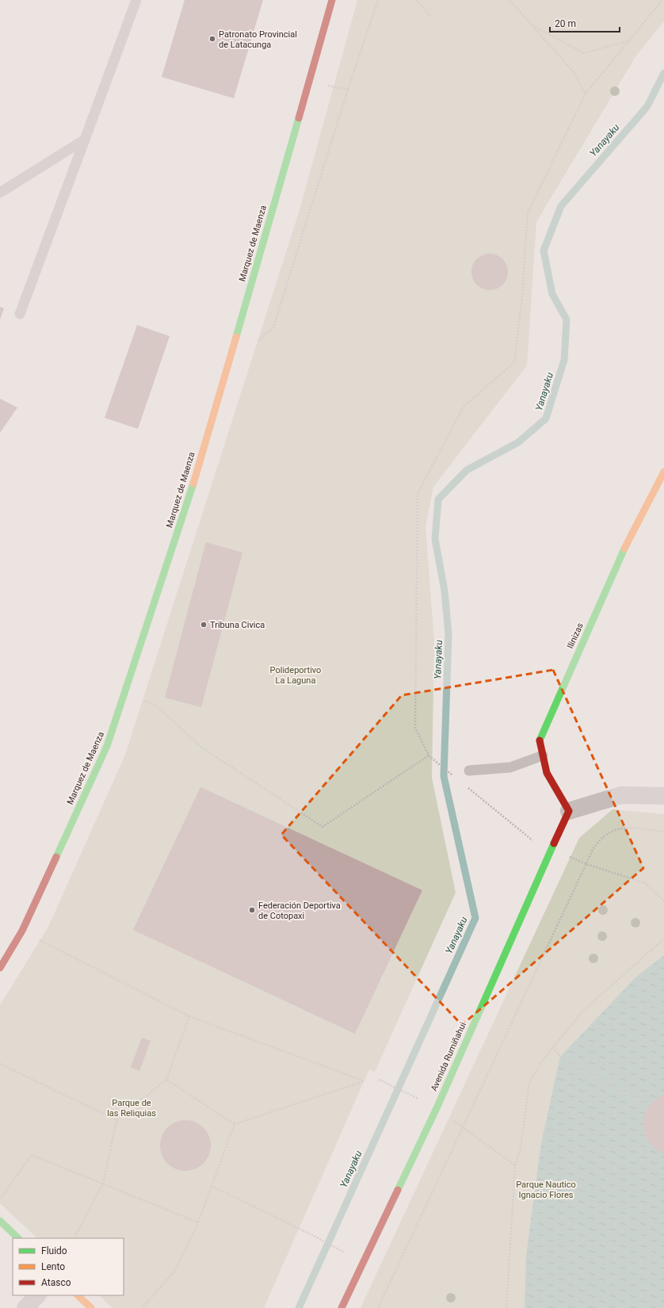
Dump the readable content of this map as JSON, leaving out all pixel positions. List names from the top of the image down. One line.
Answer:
{"streets":{"street":["Marquez de Maenza","Ilinizas","Avenida Rumiñahui"]},"crossings":[["Ilinizas","Avenida Rumiñahui"]],"water":["Yanayaku"],"parks":["Polideportivo La Laguna","Parque de las Reliquias","Parque Nautico Ignacio Flores"],"places":["Patronato Provincial de Latacunga","Tribuna Civica","Federación Deportiva de Cotopaxi"],"legend":["Fluido","Lento","Atasco"],"scale_bar":"20 m"}
